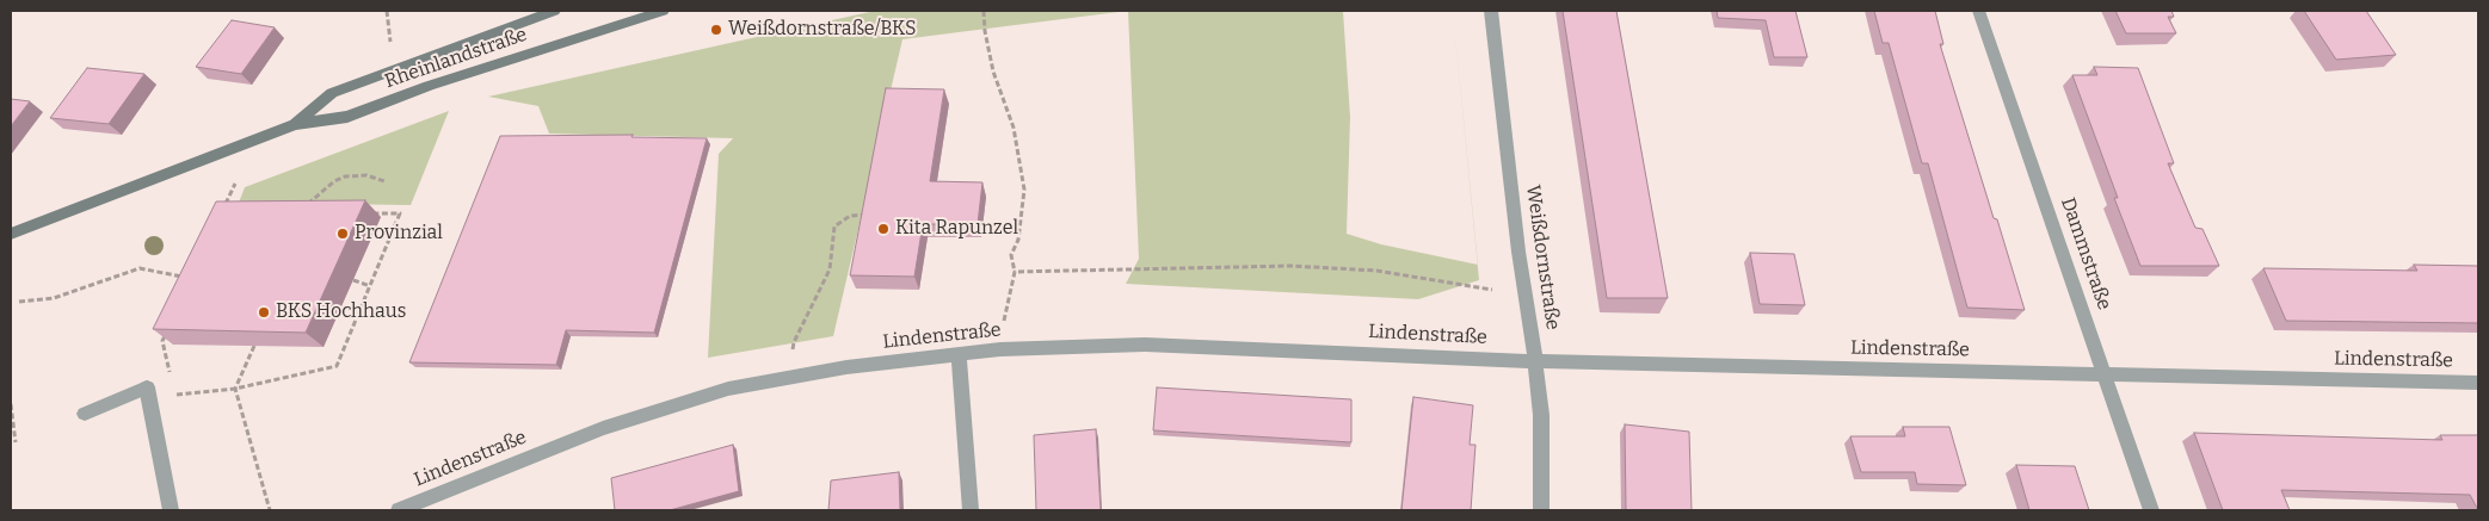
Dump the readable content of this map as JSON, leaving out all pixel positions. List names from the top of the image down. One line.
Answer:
{"streets":{"main road":["Rheinlandstraße"],"street":["Dammstraße","Weißdornstraße","Lindenstraße"]},"crossings":[["Dammstraße","Lindenstraße"],["Weißdornstraße","Lindenstraße"]],"places":["Weißdornstraße/BKS","Kita Rapunzel","Provinzial","BKS Hochhaus"]}
